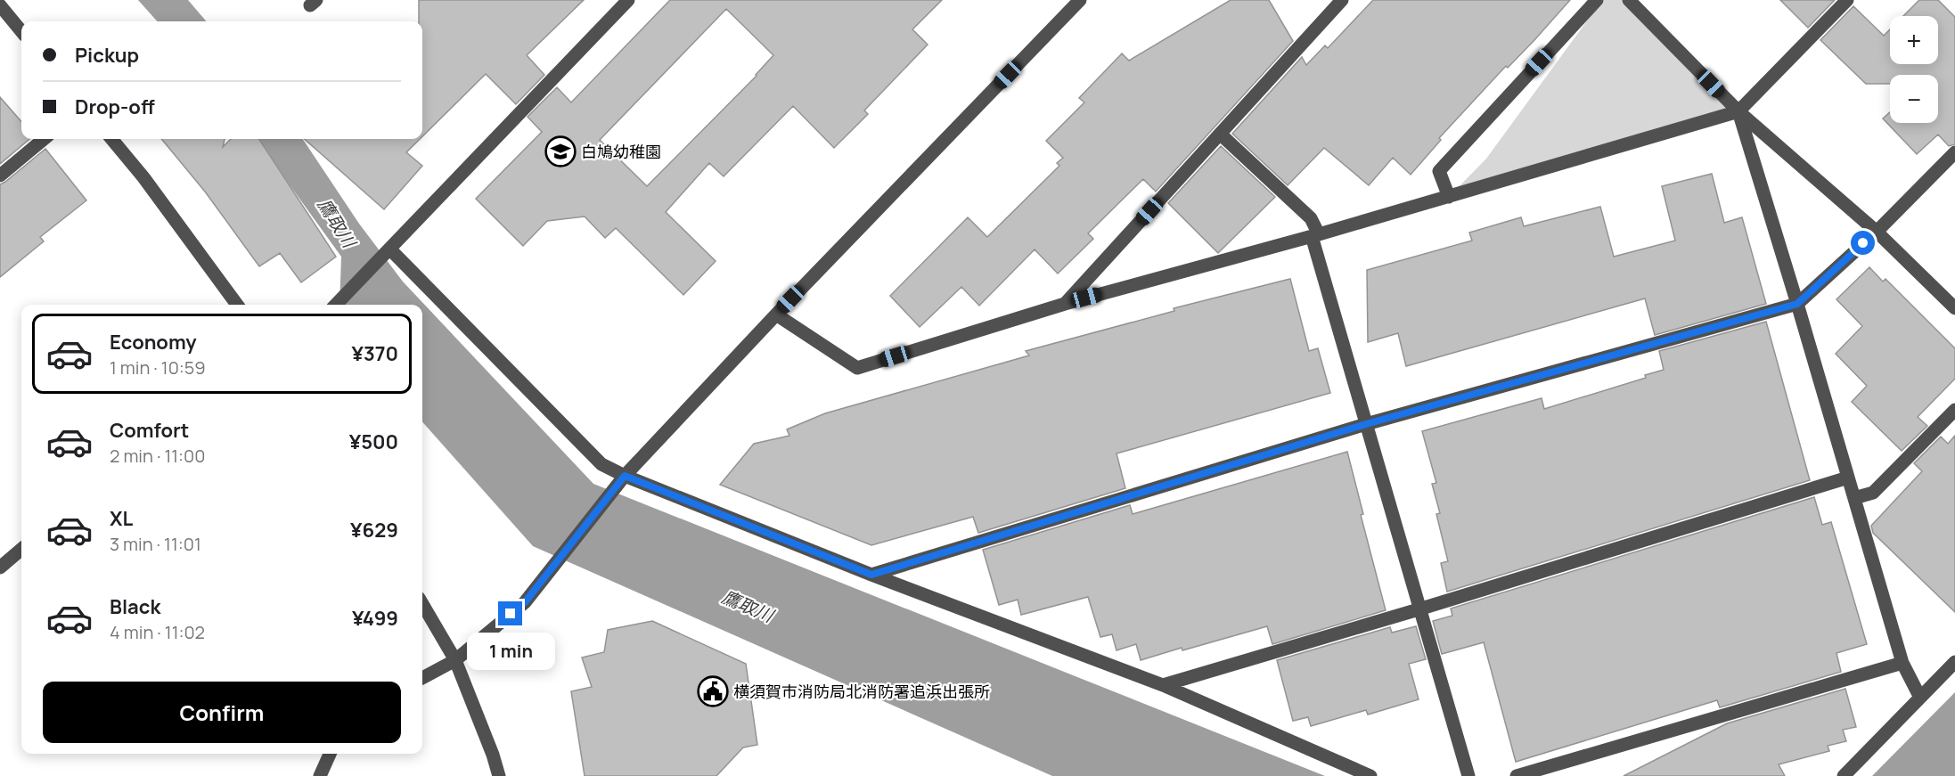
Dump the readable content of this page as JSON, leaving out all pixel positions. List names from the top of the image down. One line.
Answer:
{"water":["鷹取川"],"places":{"school or university":["白鳩幼稚園"],"public building":["横須賀市消防局北消防署追浜出張所"]},"page":{"map_buttons":["+","−"],"banner":["Pickup","Drop-off"],"list":[{"name":"Economy","note":"1 min · 10:59","value":"¥370"},{"name":"Comfort","note":"2 min · 11:00","value":"¥500"},{"name":"XL","note":"3 min · 11:01","value":"¥629"},{"name":"Black","note":"4 min · 11:02","value":"¥499"}],"bubble":"1 min","buttons":"Confirm"}}
